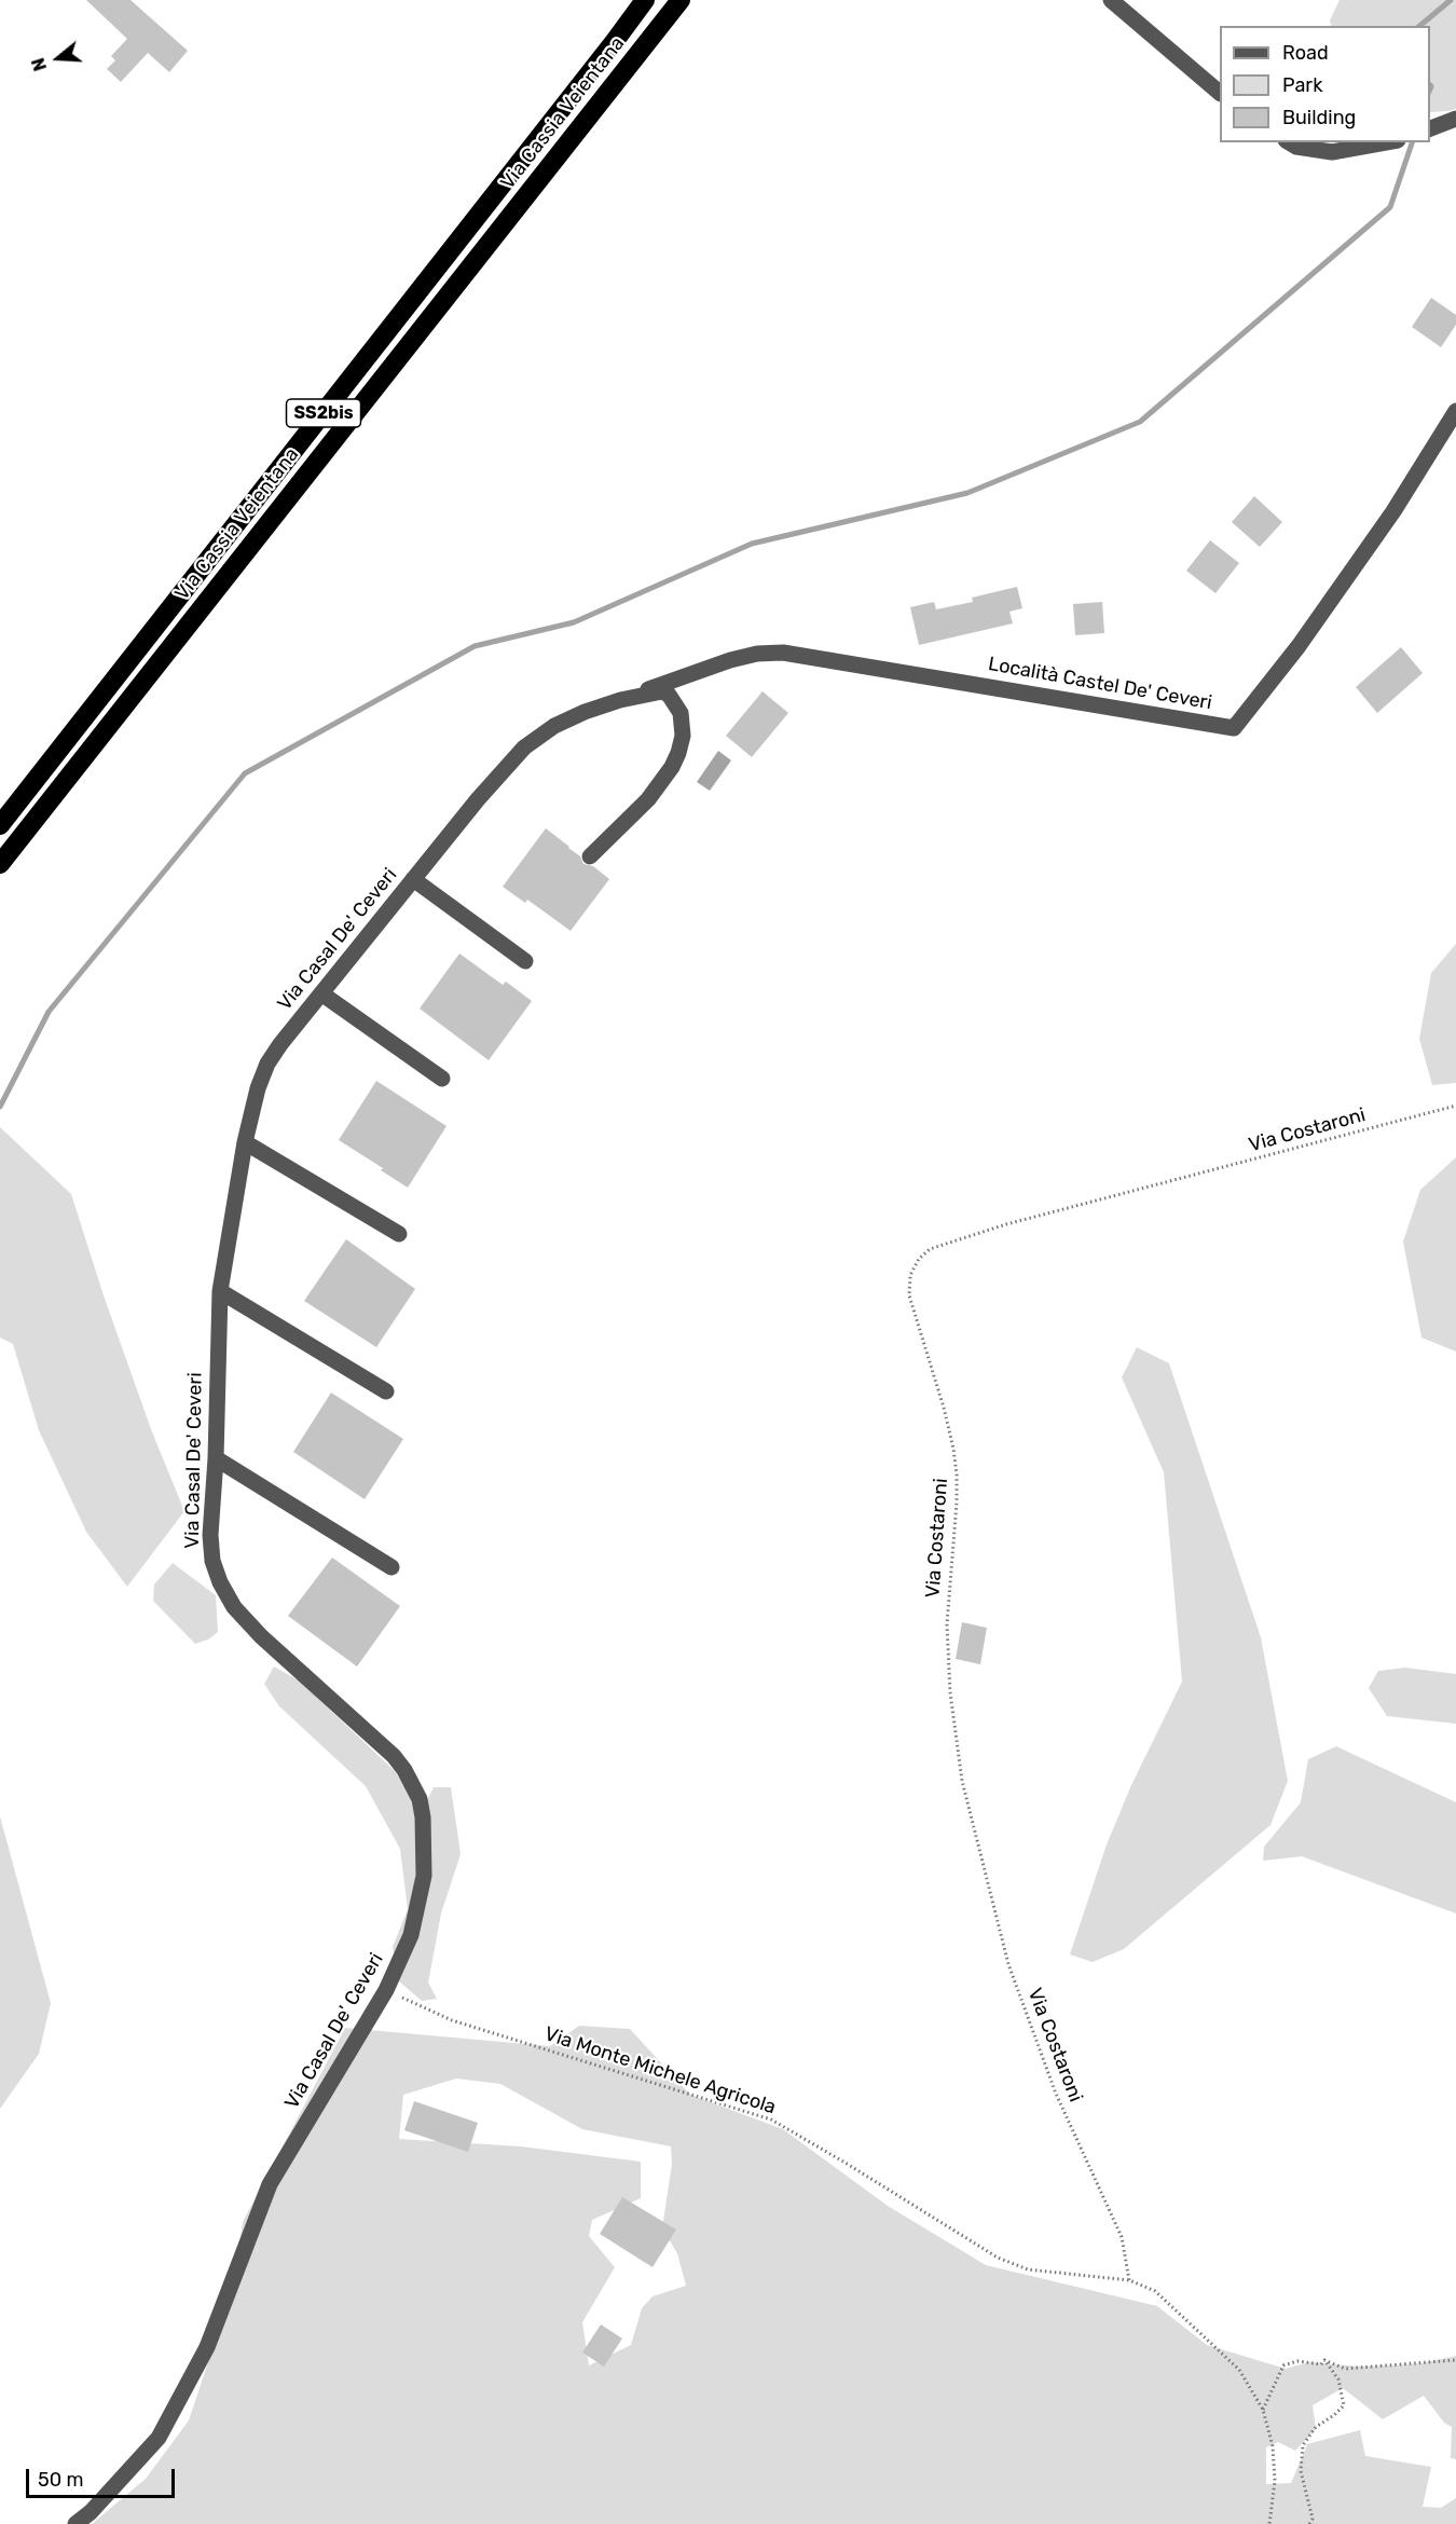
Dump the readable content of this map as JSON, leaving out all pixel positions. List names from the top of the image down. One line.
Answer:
{"streets":{"highway":["Via Cassia Veientana","SS2bis"],"street":["Località Castel De' Ceveri","Via Casal De' Ceveri"],"path":["Via Costaroni","Via Monte Michele Agricola"]},"crossings":[["Località Castel De' Ceveri","Via Casal De' Ceveri"],["Via Casal De' Ceveri","Via Monte Michele Agricola"],["Via Costaroni","Via Monte Michele Agricola"]],"legend":["Road","Park","Building"],"scale_bar":"50 m","north":"left"}
